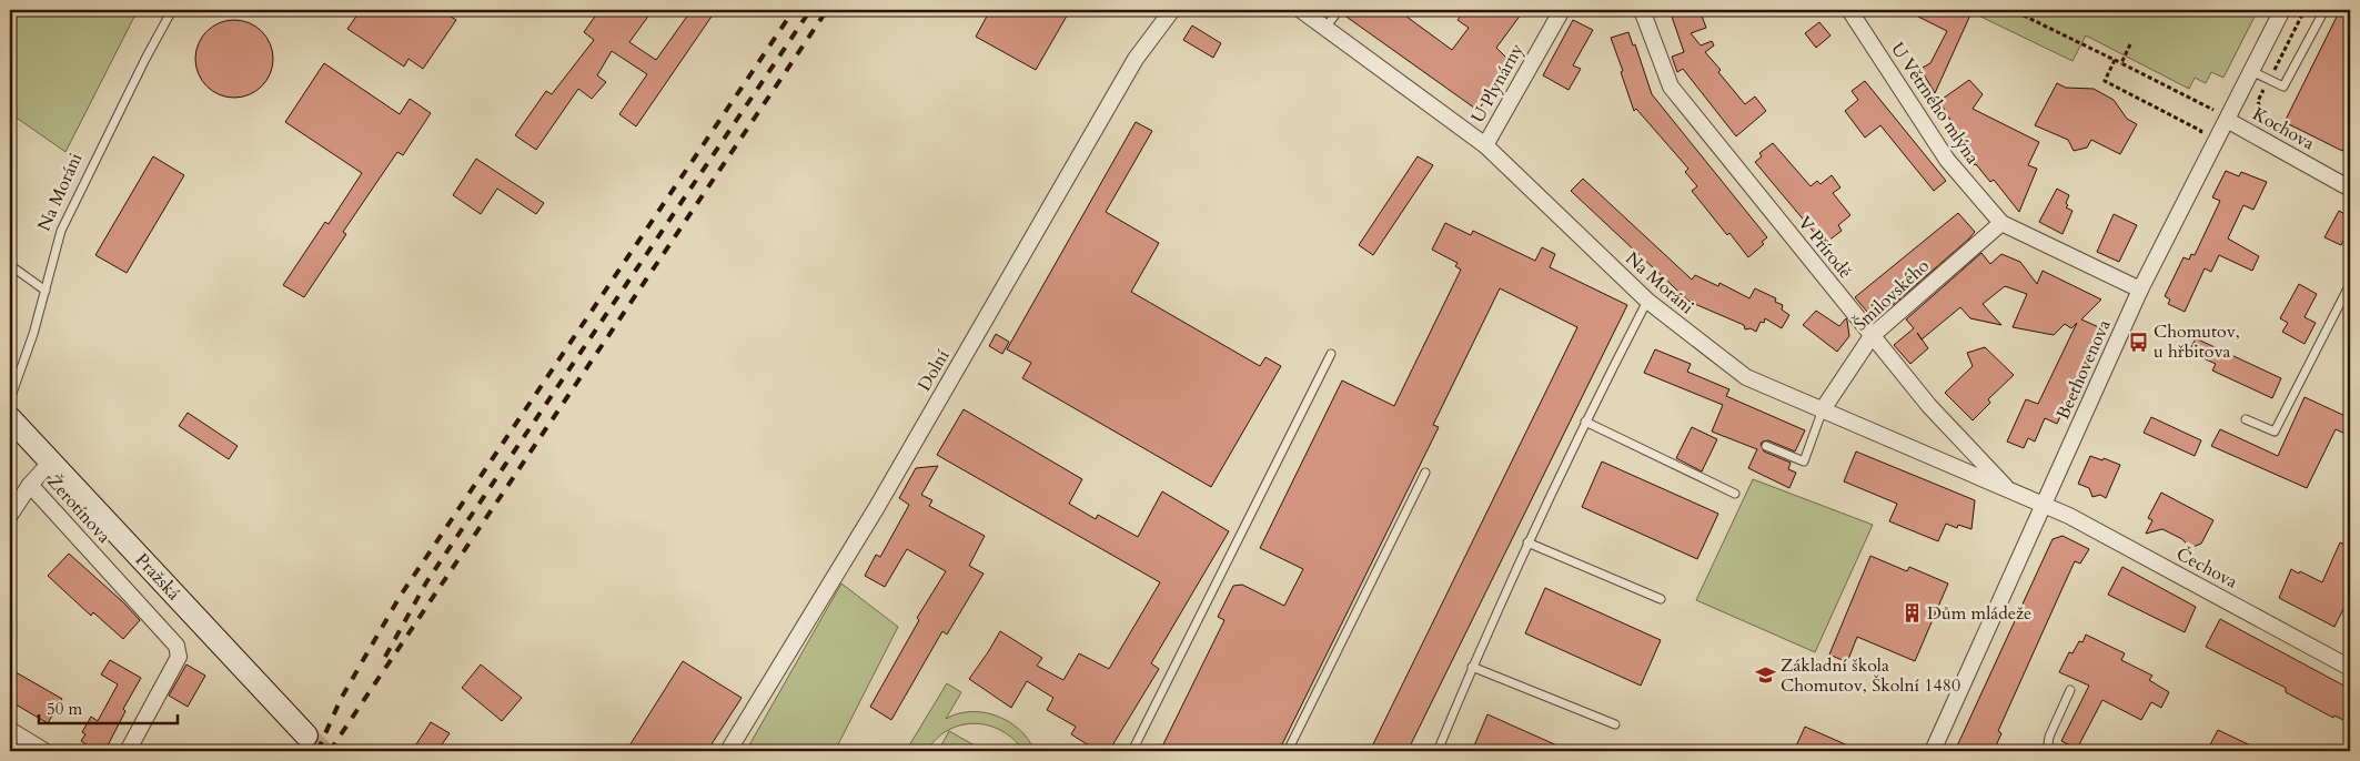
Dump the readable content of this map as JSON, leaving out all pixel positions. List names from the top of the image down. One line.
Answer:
{"streets":{"main road":["Pražská"],"street":["U Plynárny","U Větrného mlýna","Kochova","Na Moráni","V Přírodě","Šmilovského","Beethovenova","Dolní","Žerotínova","Čechova"]},"crossings":[["U Plynárny","Na Moráni"],["U Větrného mlýna","Šmilovského"],["U Větrného mlýna","Beethovenova"],["Kochova","Beethovenova"],["Na Moráni","V Přírodě"],["Na Moráni","Šmilovského"],["Na Moráni","Beethovenova"],["Na Moráni","Čechova"],["V Přírodě","Šmilovského"],["Beethovenova","Čechova"]],"places":{"bus stop":["Chomutov, u hřbitova"],"building":["Dům mládeže"],"school or university":["Základní škola Chomutov, Školní 1480"]},"scale_bar":"50 m"}
